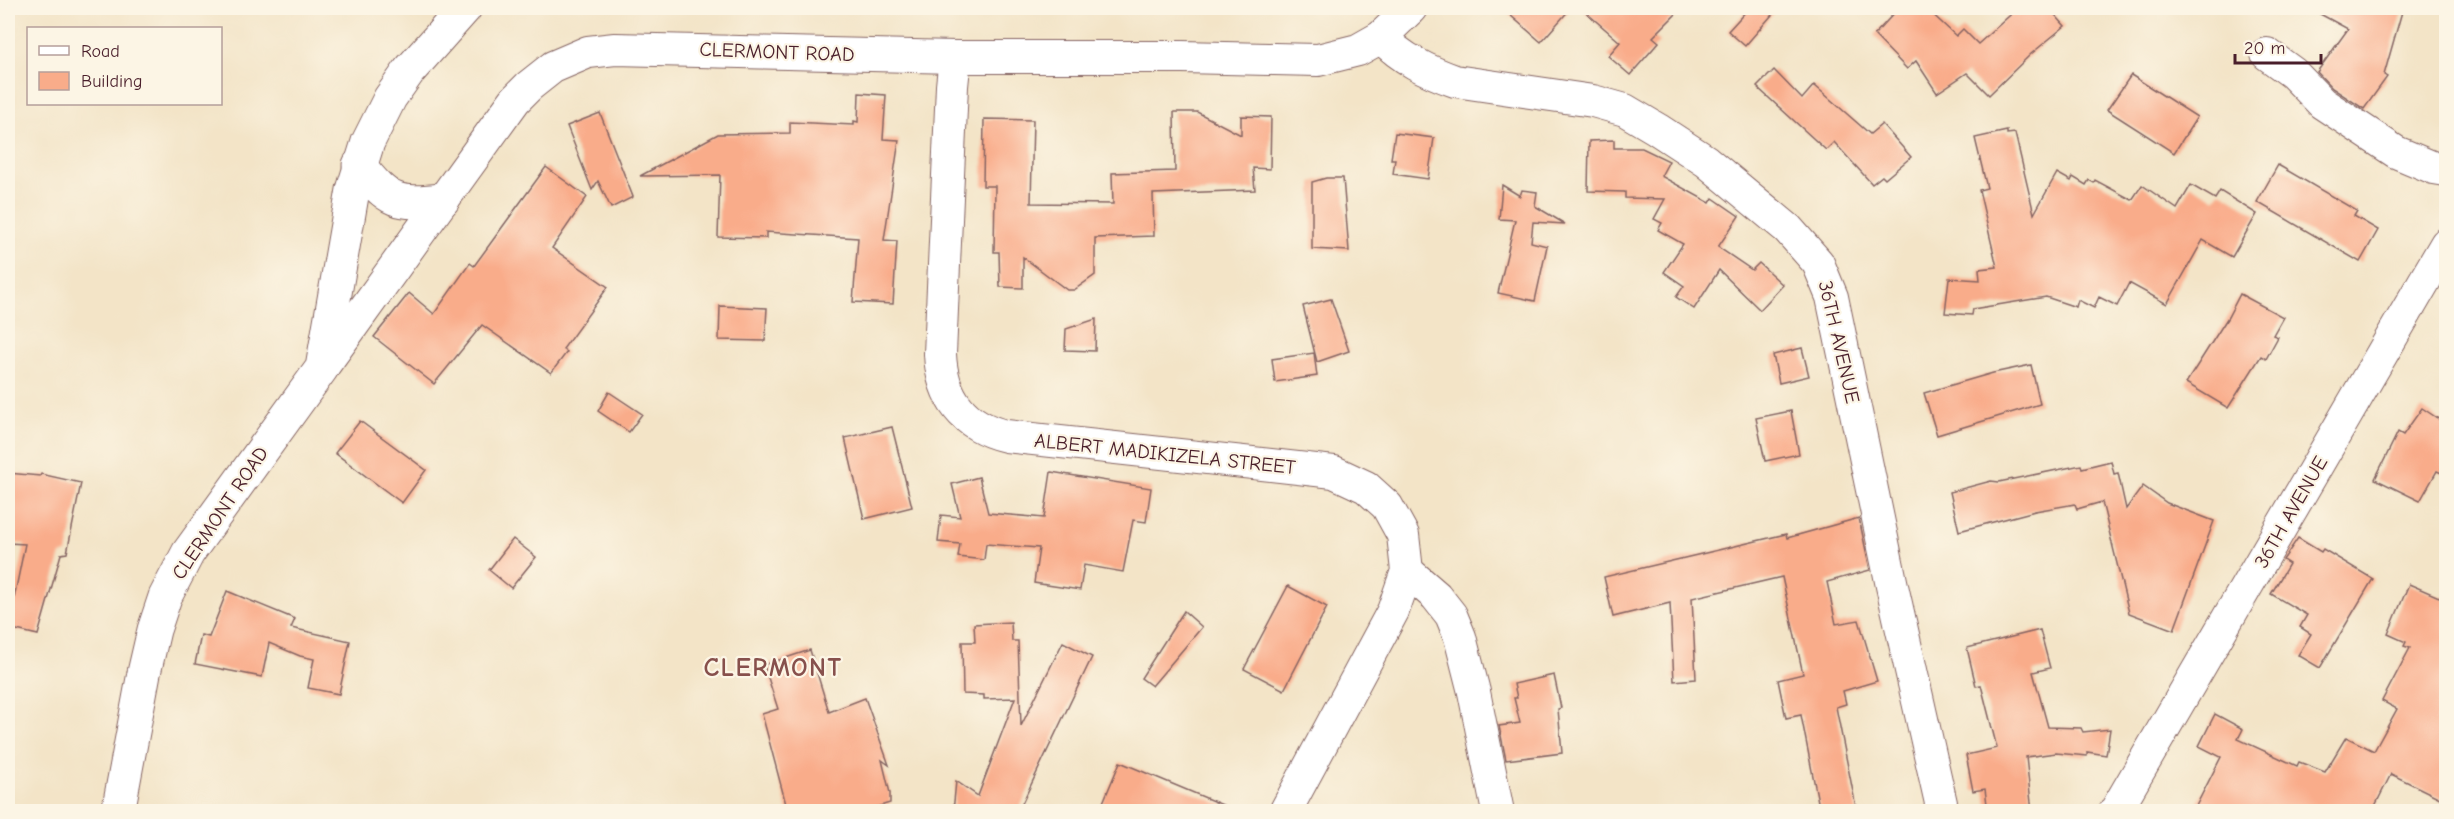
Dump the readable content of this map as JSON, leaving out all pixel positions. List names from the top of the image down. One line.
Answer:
{"streets":{"street":["CLERMONT ROAD","36TH AVENUE","ALBERT MADIKIZELA STREET"]},"crossings":[["CLERMONT ROAD","36TH AVENUE"],["CLERMONT ROAD","ALBERT MADIKIZELA STREET"]],"districts":["CLERMONT"],"legend":["Road","Building"],"scale_bar":"20 m"}
